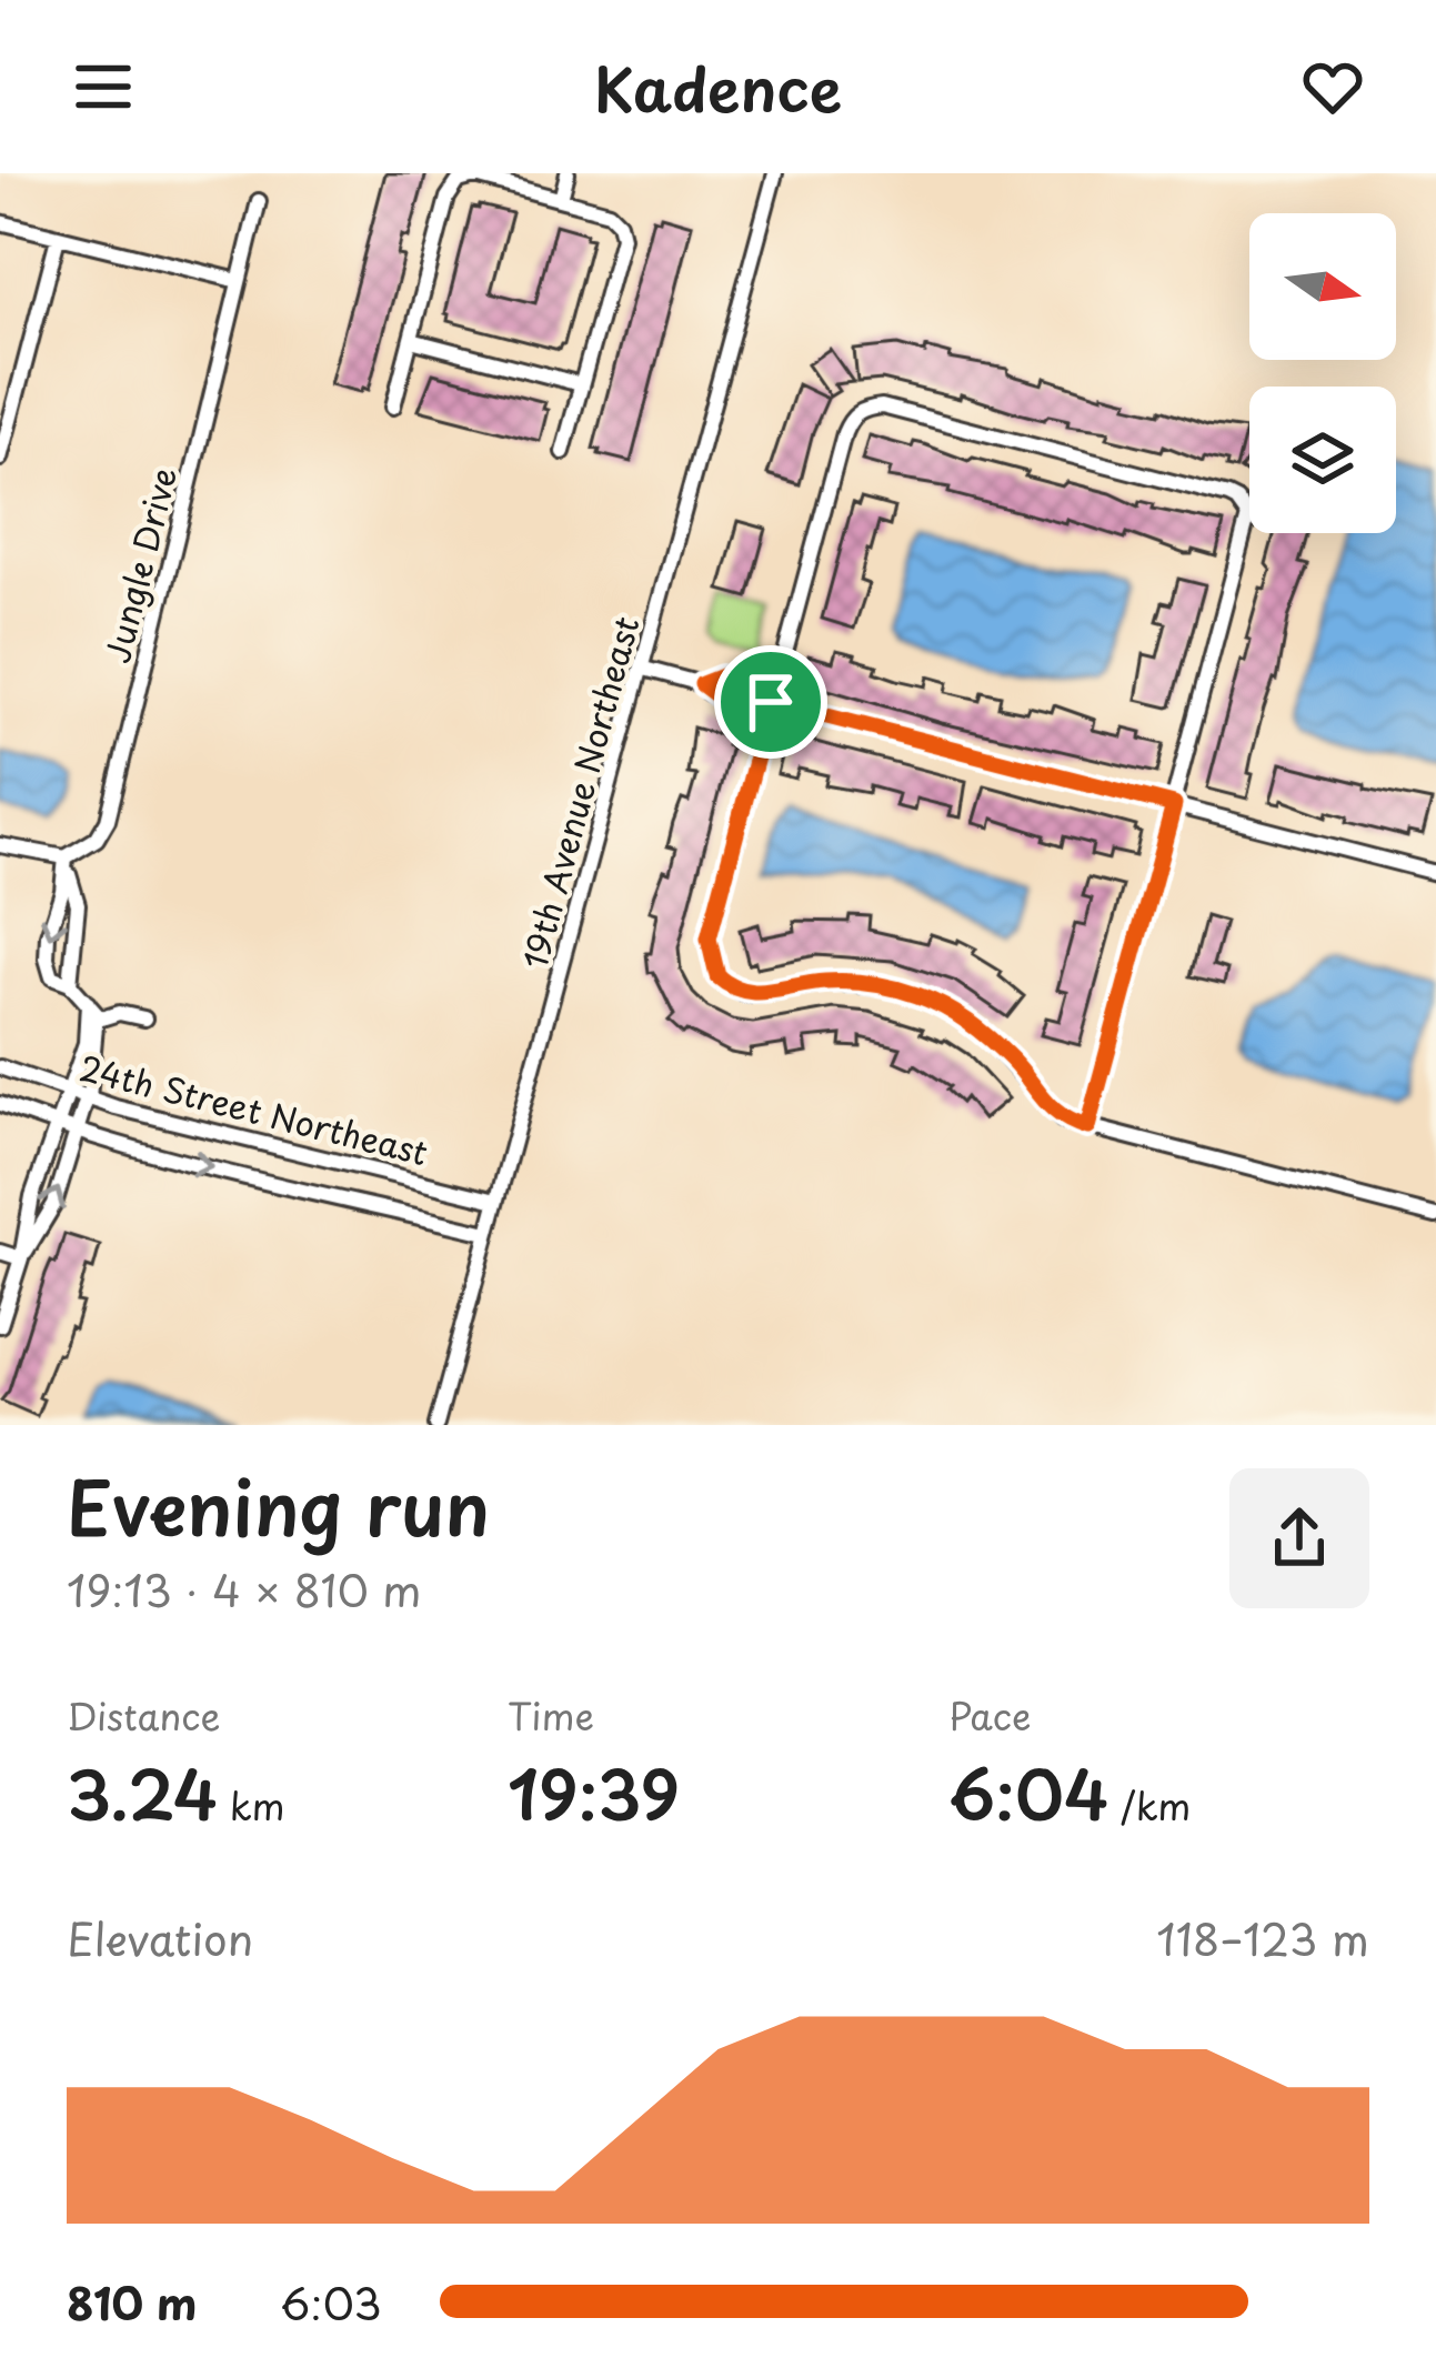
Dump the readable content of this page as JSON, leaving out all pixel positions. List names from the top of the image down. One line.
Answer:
{"streets":{"street":["Jungle Drive","19th Avenue Northeast","24th Street Northeast"]},"crossings":[["19th Avenue Northeast","24th Street Northeast"]],"north":"right","page":{"header":"Kadence","heading":["Evening run","19:13 · 4 × 810 m"],"stats":[["Distance","3.24 km"],["Time","19:39"],["Pace","6:04 /km"]],"chart":["Elevation","118–123 m"],"list":[{"name":"810 m","note":"6:03"}]}}
